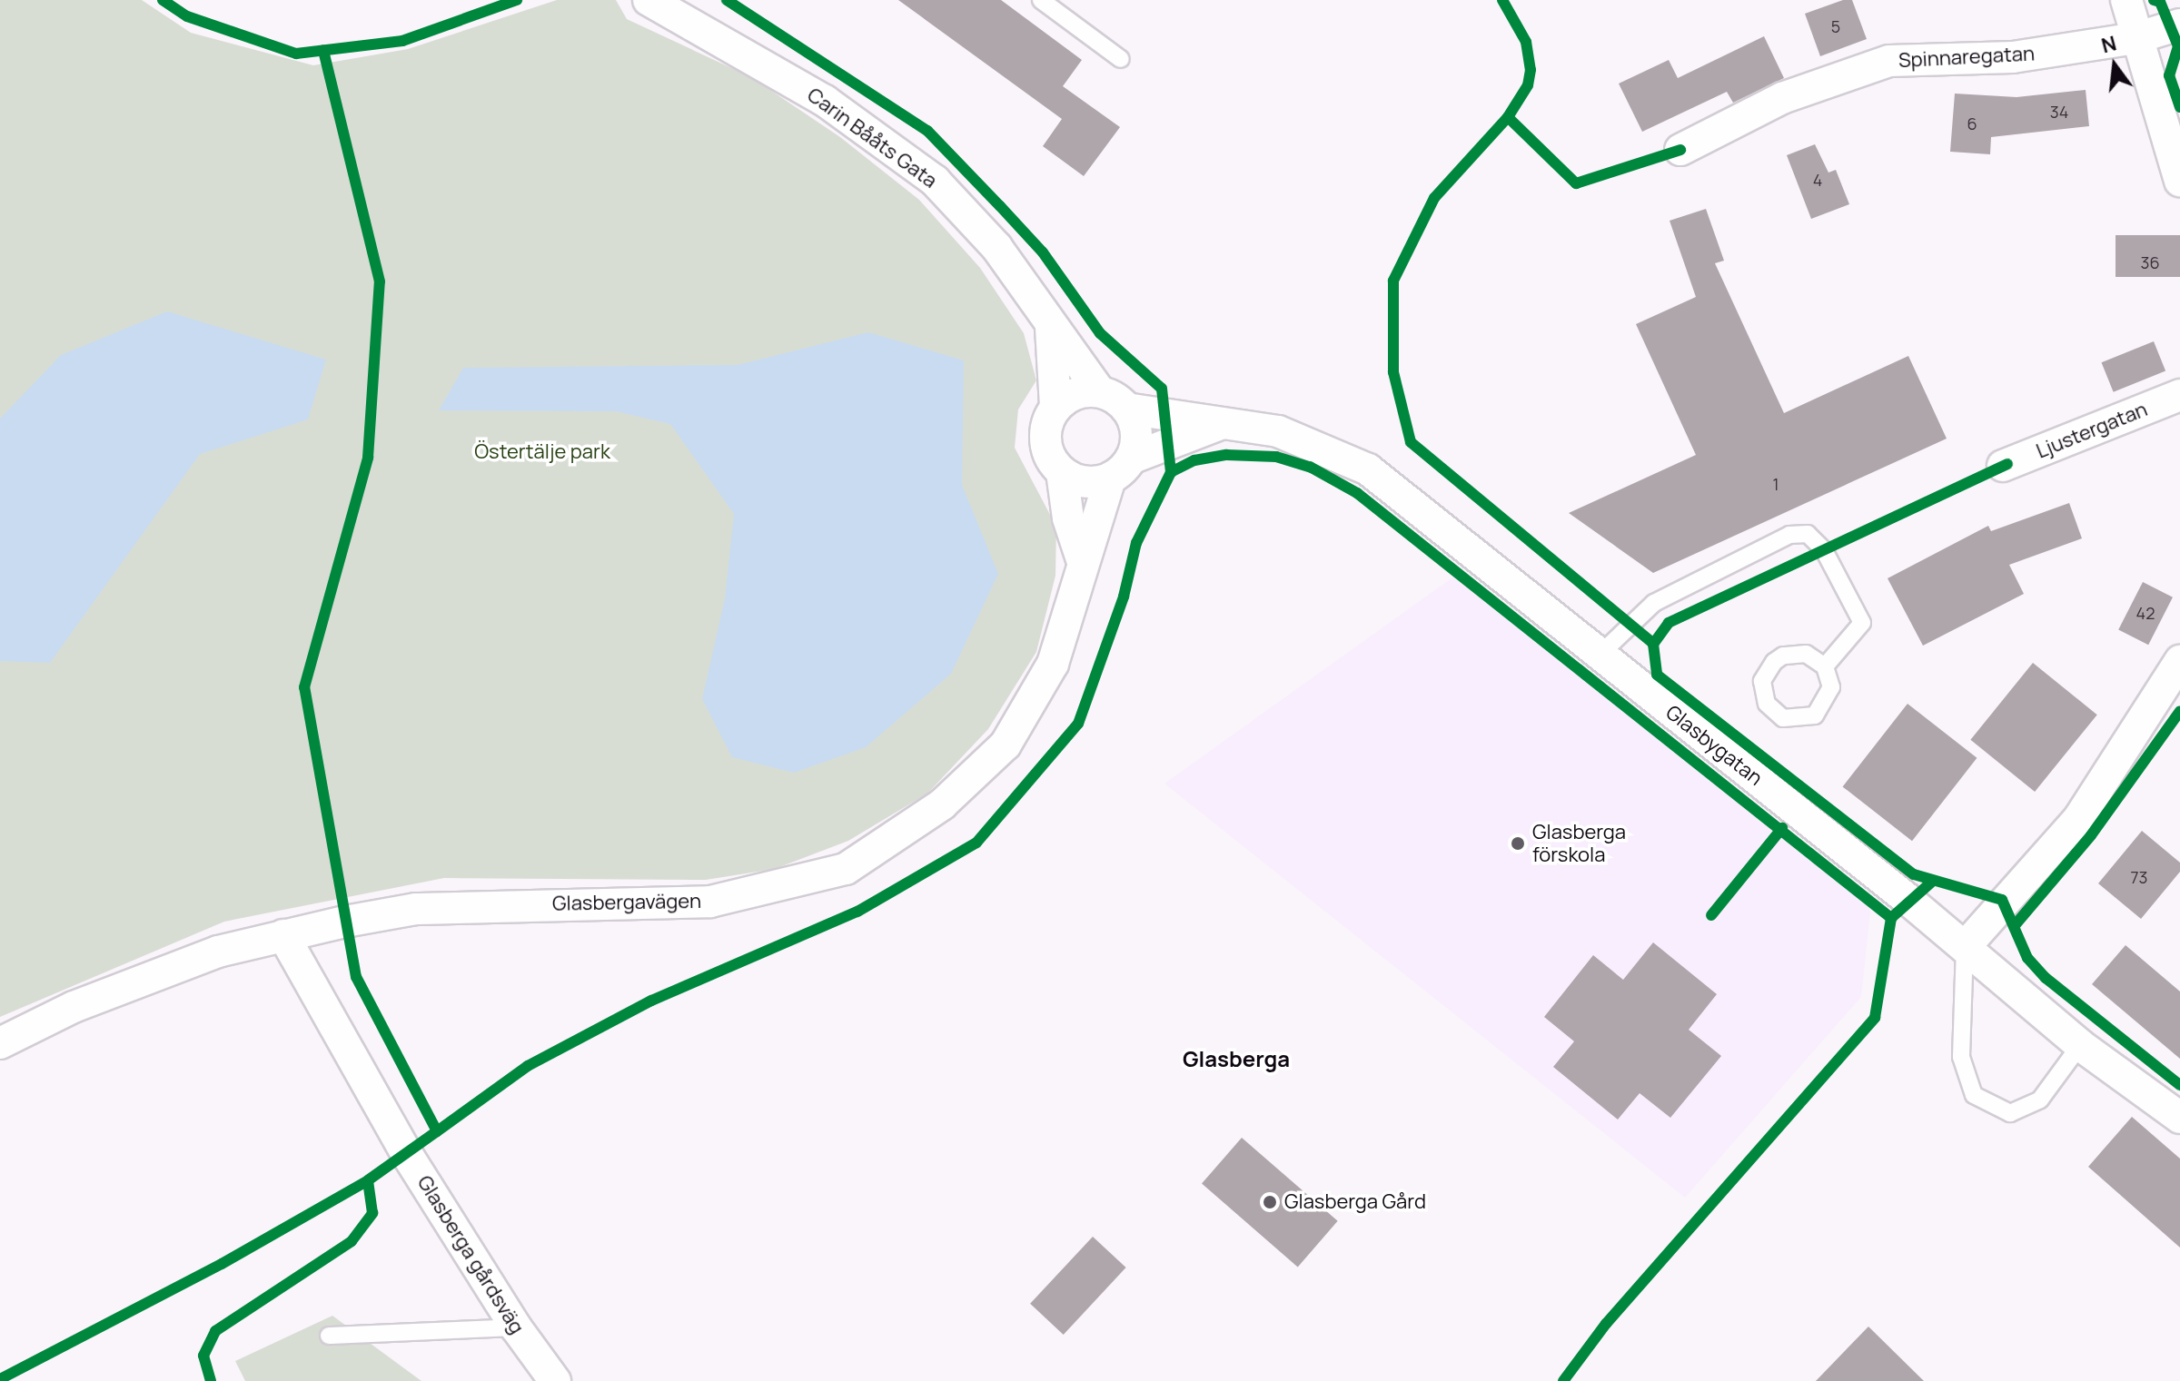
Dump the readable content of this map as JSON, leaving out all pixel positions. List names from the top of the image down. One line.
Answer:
{"streets":{"street":["Spinnaregatan","Carin Bååts Gata","Ljustergatan","Glasbygatan","Glasbergavägen","Glasberga gårdsväg"]},"crossings":[["Carin Bååts Gata","Glasbygatan"],["Carin Bååts Gata","Glasbergavägen"],["Glasbygatan","Glasbergavägen"],["Glasbergavägen","Glasberga gårdsväg"]],"districts":["Glasberga"],"parks":["Östertälje park"],"places":["Glasberga förskola","Glasberga Gård"],"house_numbers":["5","34","6","4","36","1","42","73"],"north":"top"}
